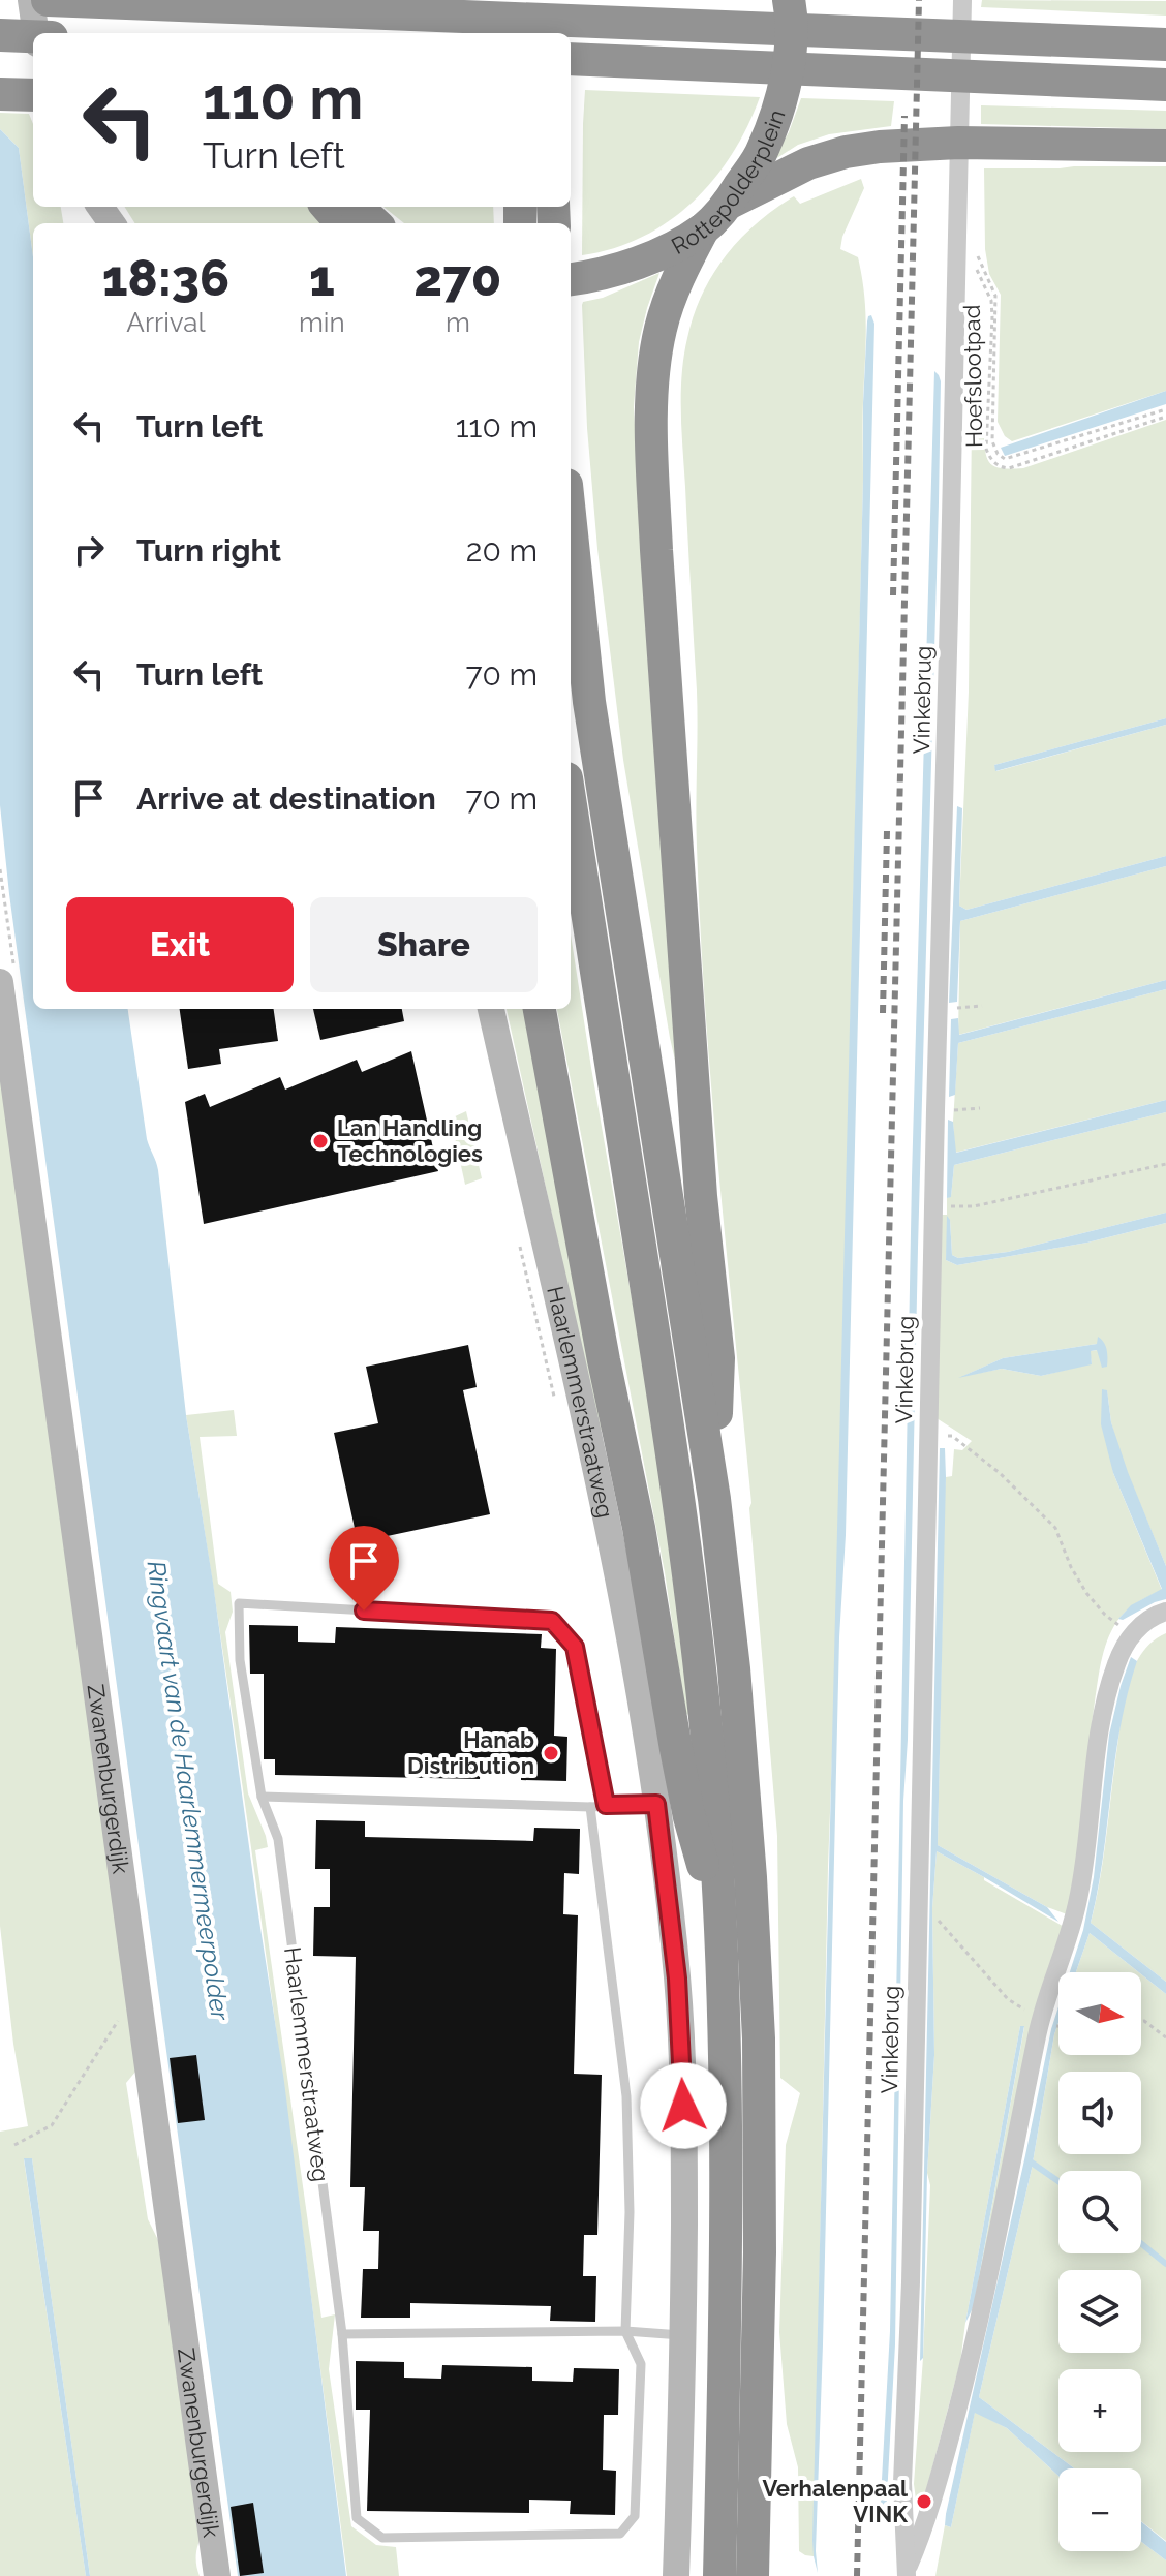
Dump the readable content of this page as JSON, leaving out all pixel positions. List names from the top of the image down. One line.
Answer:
{"streets":{"highway":["Rottepolderplein"],"main road":["Haarlemmerstraatweg","Zwanenburgerdijk"],"street":["Vinkebrug"],"path":["Hoefslootpad"]},"water":["Ringvaart van de Haarlemmermeerpolder"],"places":["Lan Handling Technologies","Hanab Distribution","Verhalenpaal VINK"],"north":"right","page":{"turn":["110 m","Turn left"],"eta":["18:36","Arrival","1","min","270","m"],"list":[{"name":"Turn left","value":"110 m"},{"name":"Turn right","value":"20 m"},{"name":"Turn left","value":"70 m"},{"name":"Arrive at destination","value":"70 m"}],"buttons":["Exit","Share"],"map_buttons":["+","−"]}}
